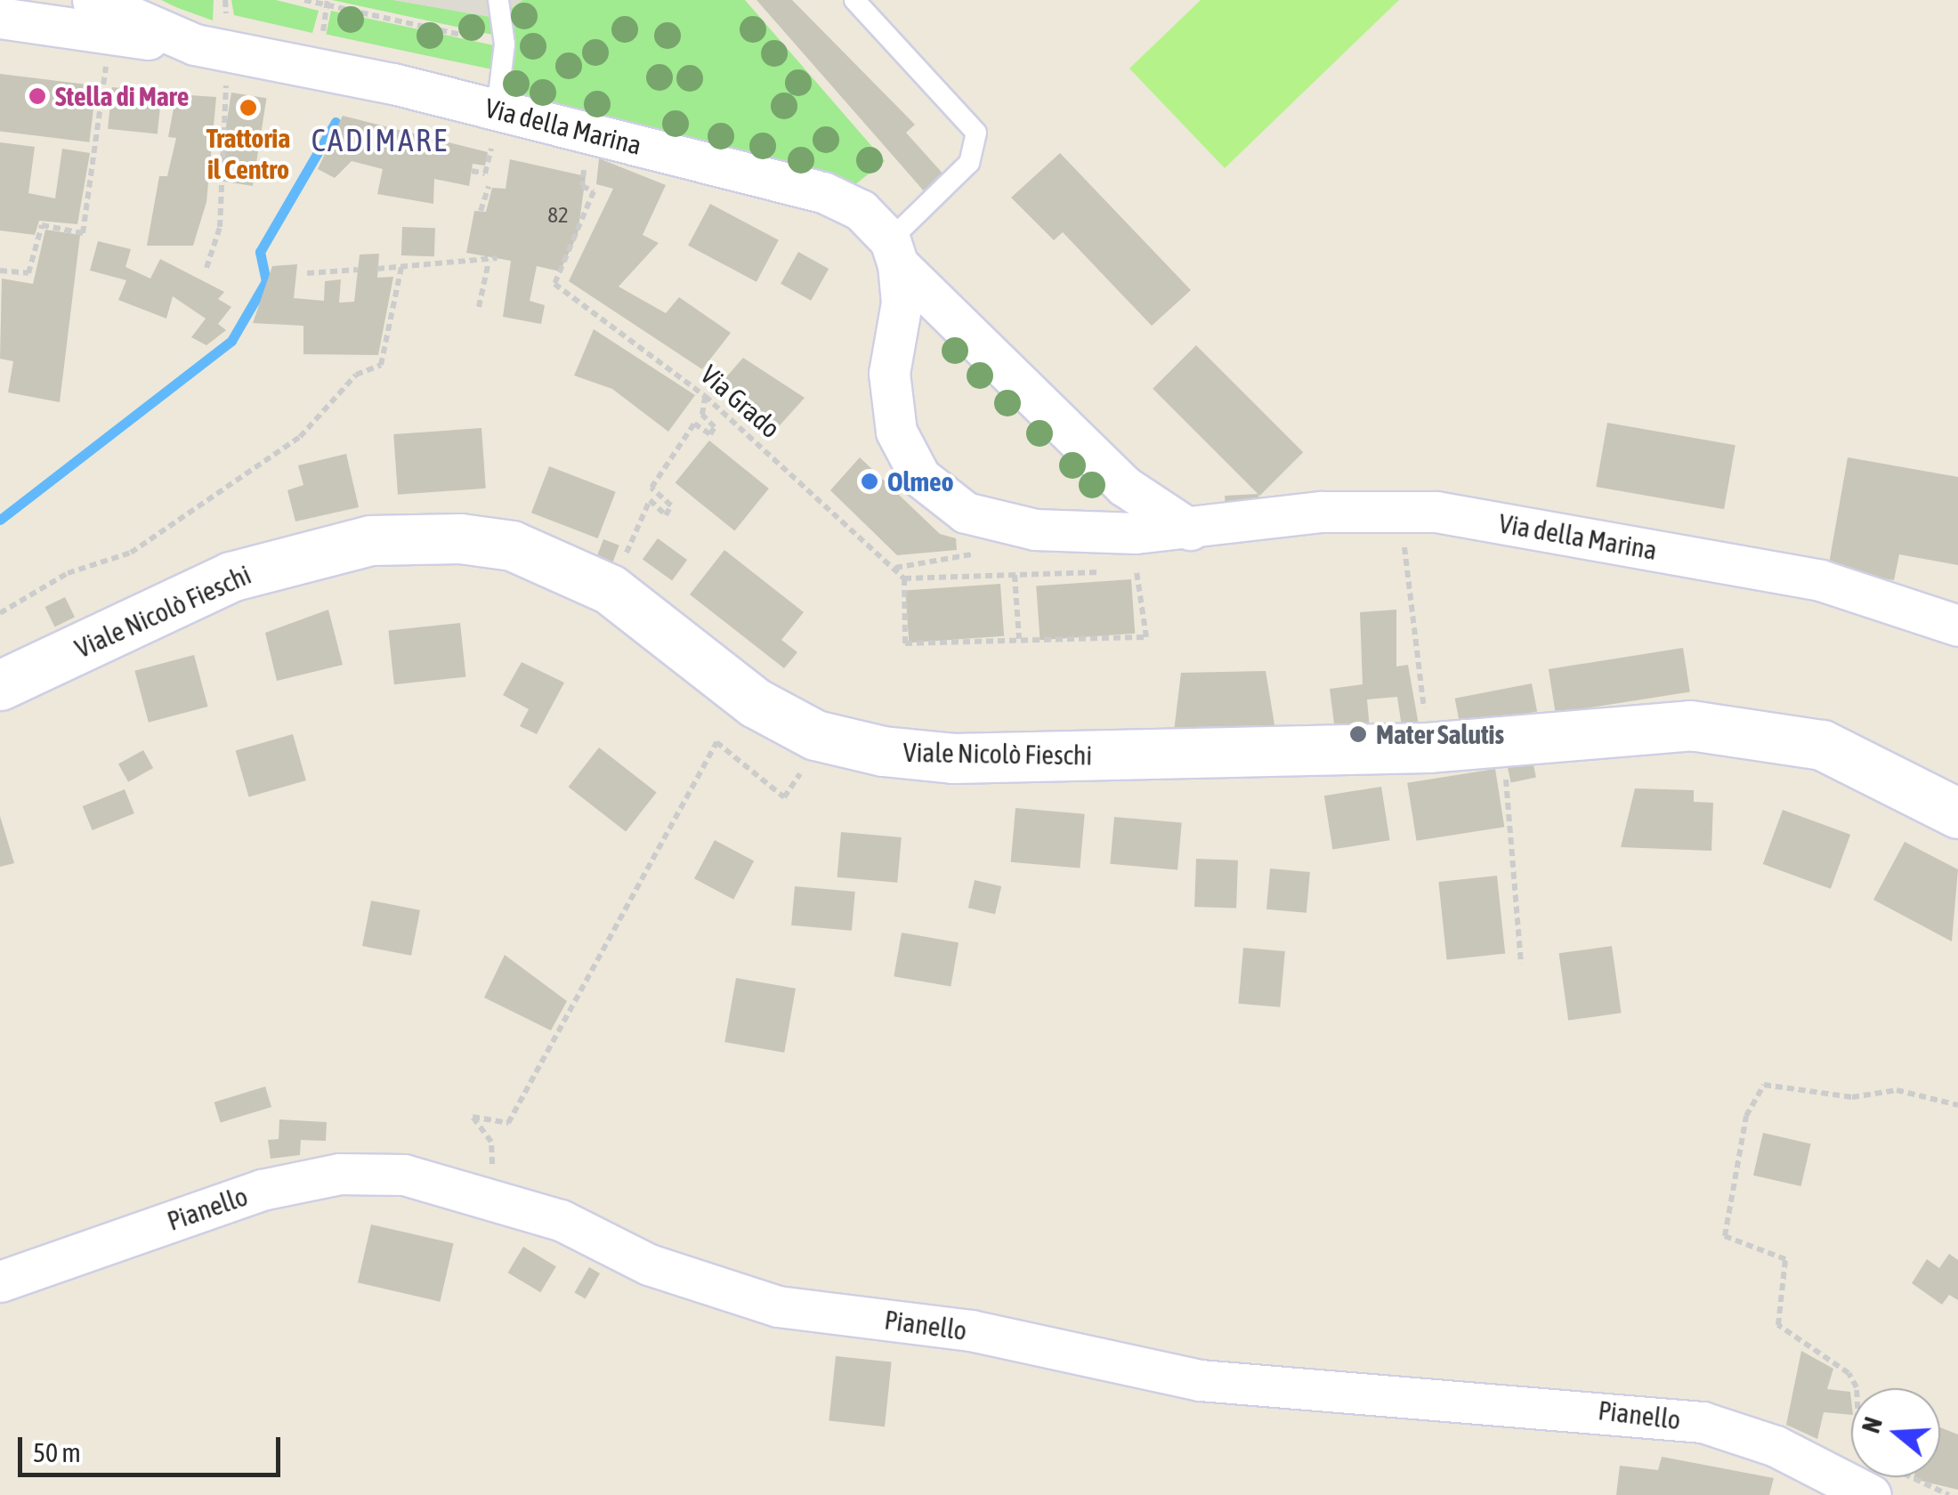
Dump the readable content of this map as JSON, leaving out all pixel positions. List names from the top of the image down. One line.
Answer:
{"streets":{"main road":["Viale Nicolò Fieschi"],"street":["Via della Marina","Pianello"],"path":["Via Grado"]},"districts":["CADIMARE"],"places":["Stella di Mare","Trattoria il Centro","Olmeo","Mater Salutis"],"house_numbers":["82"],"scale_bar":"50 m","north":"left"}
